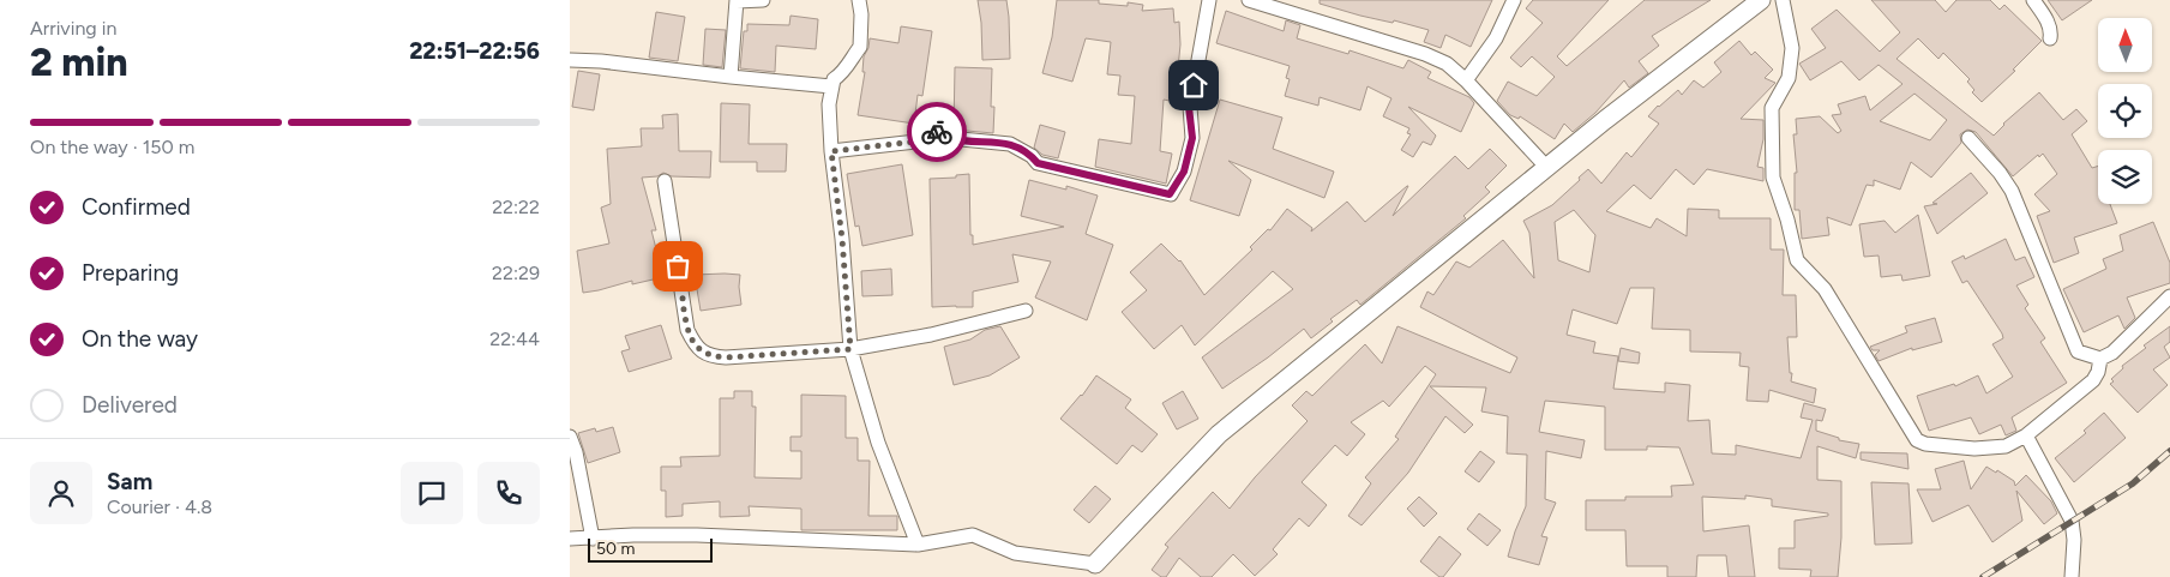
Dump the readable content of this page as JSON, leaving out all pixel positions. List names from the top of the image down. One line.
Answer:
{"scale_bar":"50 m","north":"top","page":{"heading":["2 min","Arriving in","22:51–22:56"],"panel":["Sam","Courier · 4.8"],"bar":"On the way · 150 m","list":[["Confirmed","22:22"],["Preparing","22:29"],["On the way","22:44"],"Delivered"],"scale":"50 m"}}
